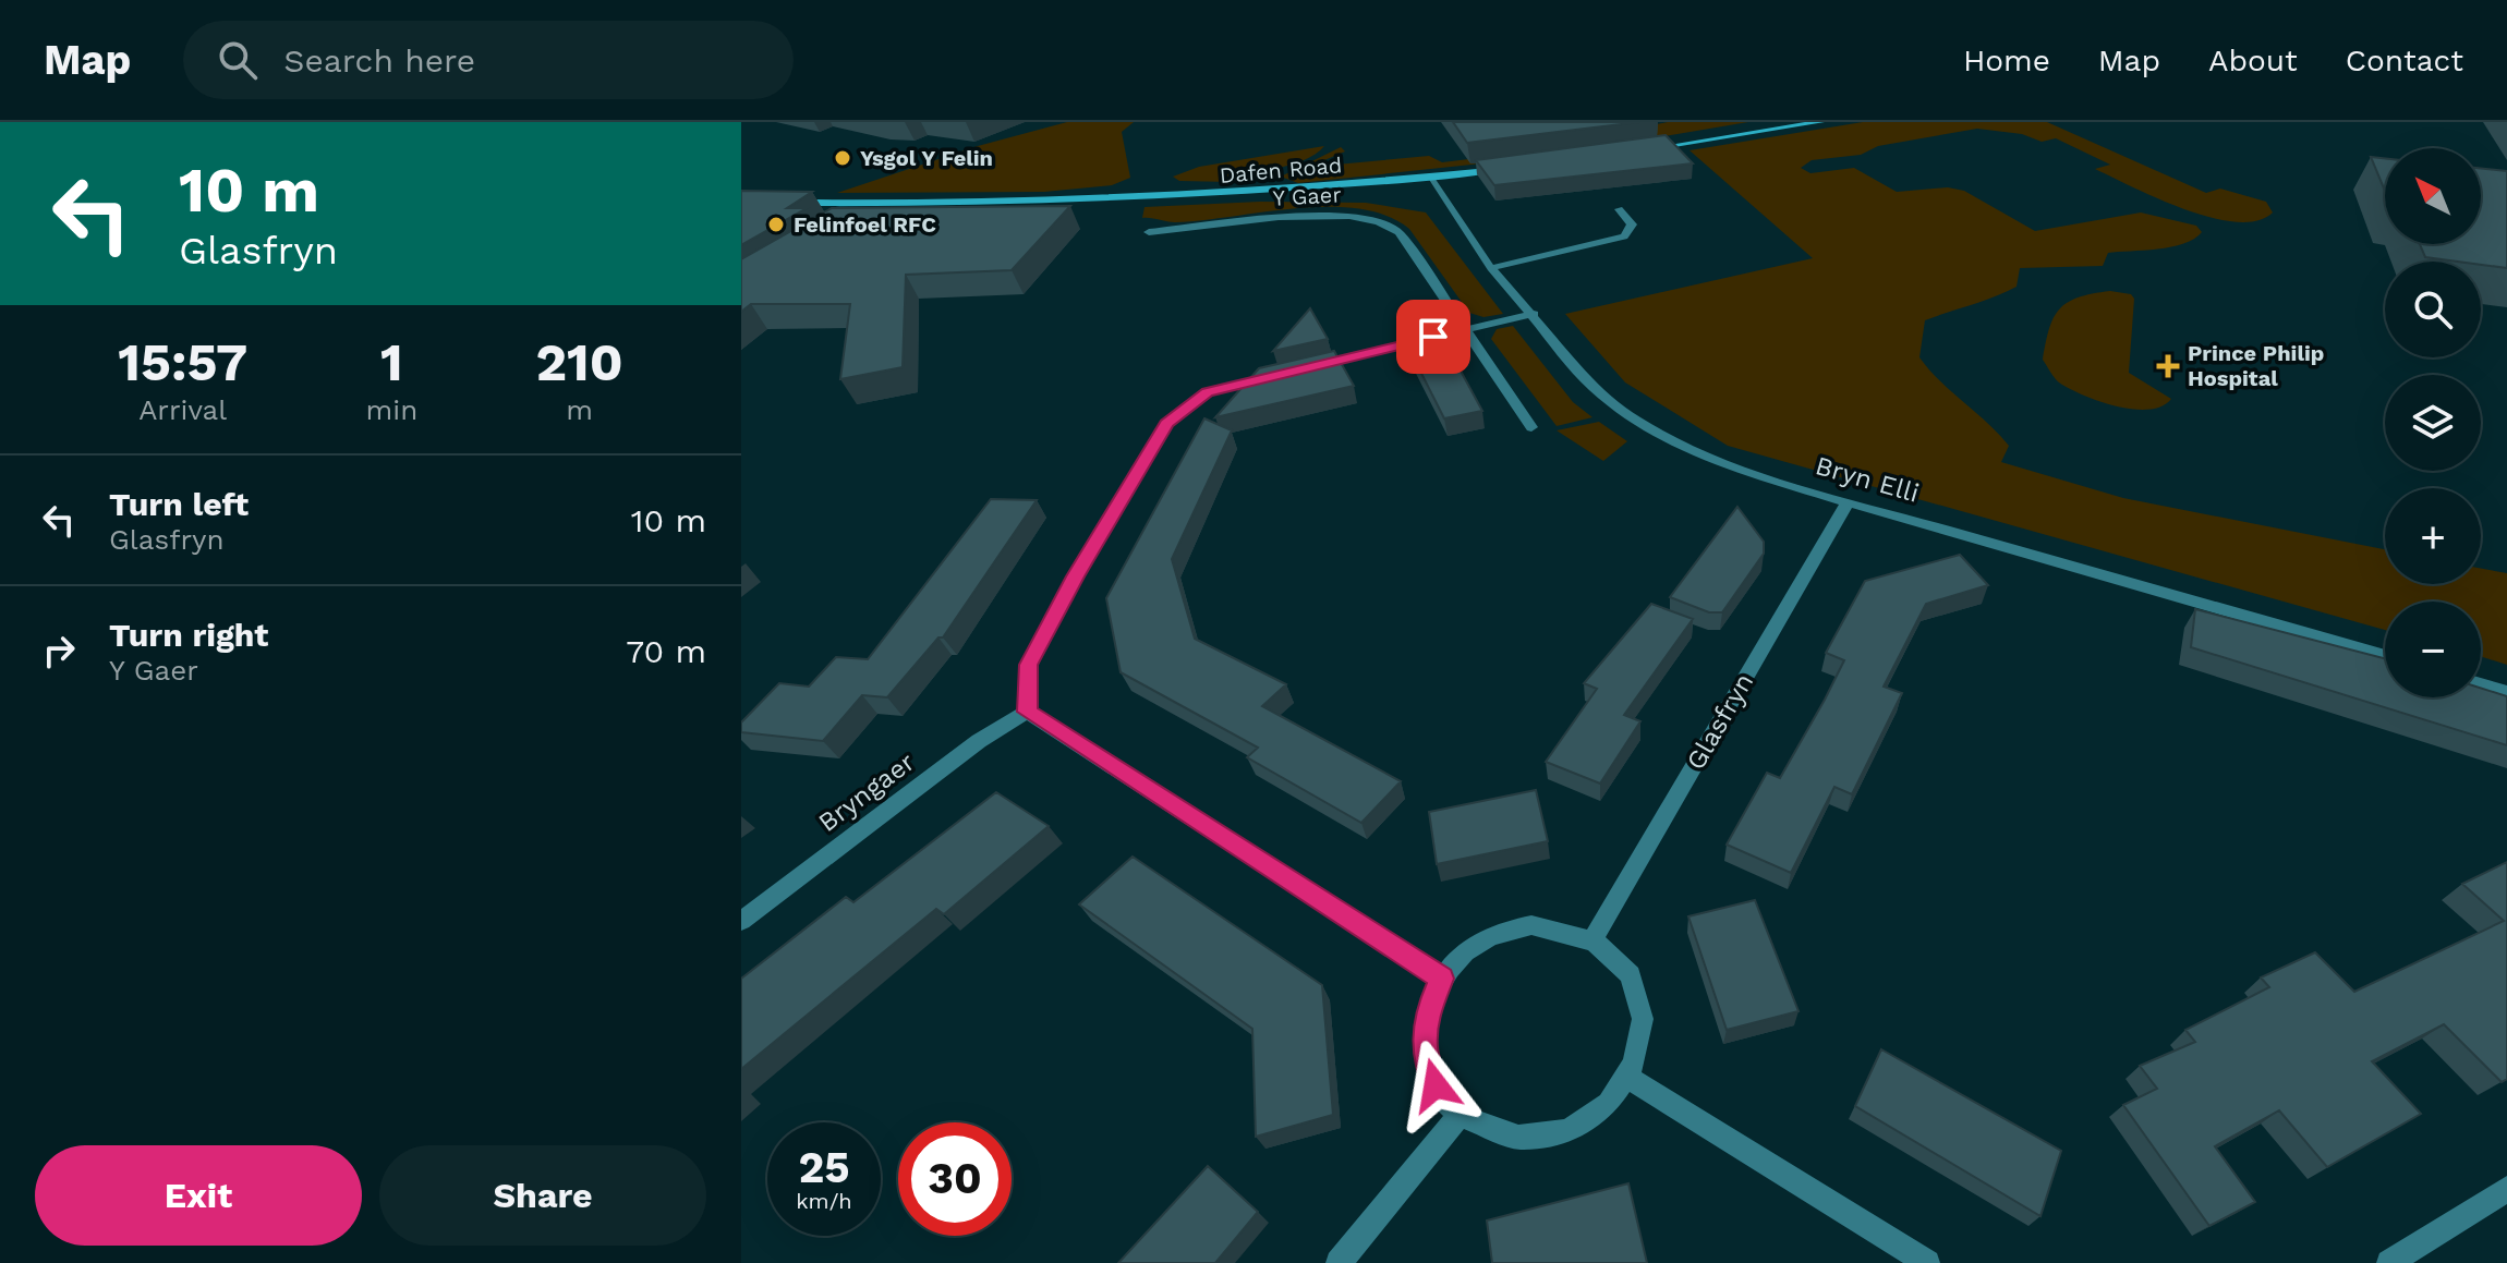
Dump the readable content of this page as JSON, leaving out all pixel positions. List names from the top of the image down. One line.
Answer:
{"streets":{"street":["Dafen Road","Y Gaer","Bryn Elli","Glasfryn","Bryngaer"]},"crossings":[["Dafen Road","Bryn Elli"],["Bryn Elli","Glasfryn"]],"places":{"other":["Ysgol Y Felin","Felinfoel RFC"],"health":["Prince Philip Hospital"]},"north":"top left","page":{"header":"Map","search":"Search here","nav":["Home","Map","About","Contact"],"turn":["10 m","Glasfryn"],"map_buttons":["+","−"],"eta":["15:57","Arrival","1","min","210","m"],"list":[{"name":"Turn left","note":"Glasfryn","value":"10 m"},{"name":"Turn right","note":"Y Gaer","value":"70 m"}],"speed":"25 km/h","limit":"30","buttons":["Exit","Share"]}}
